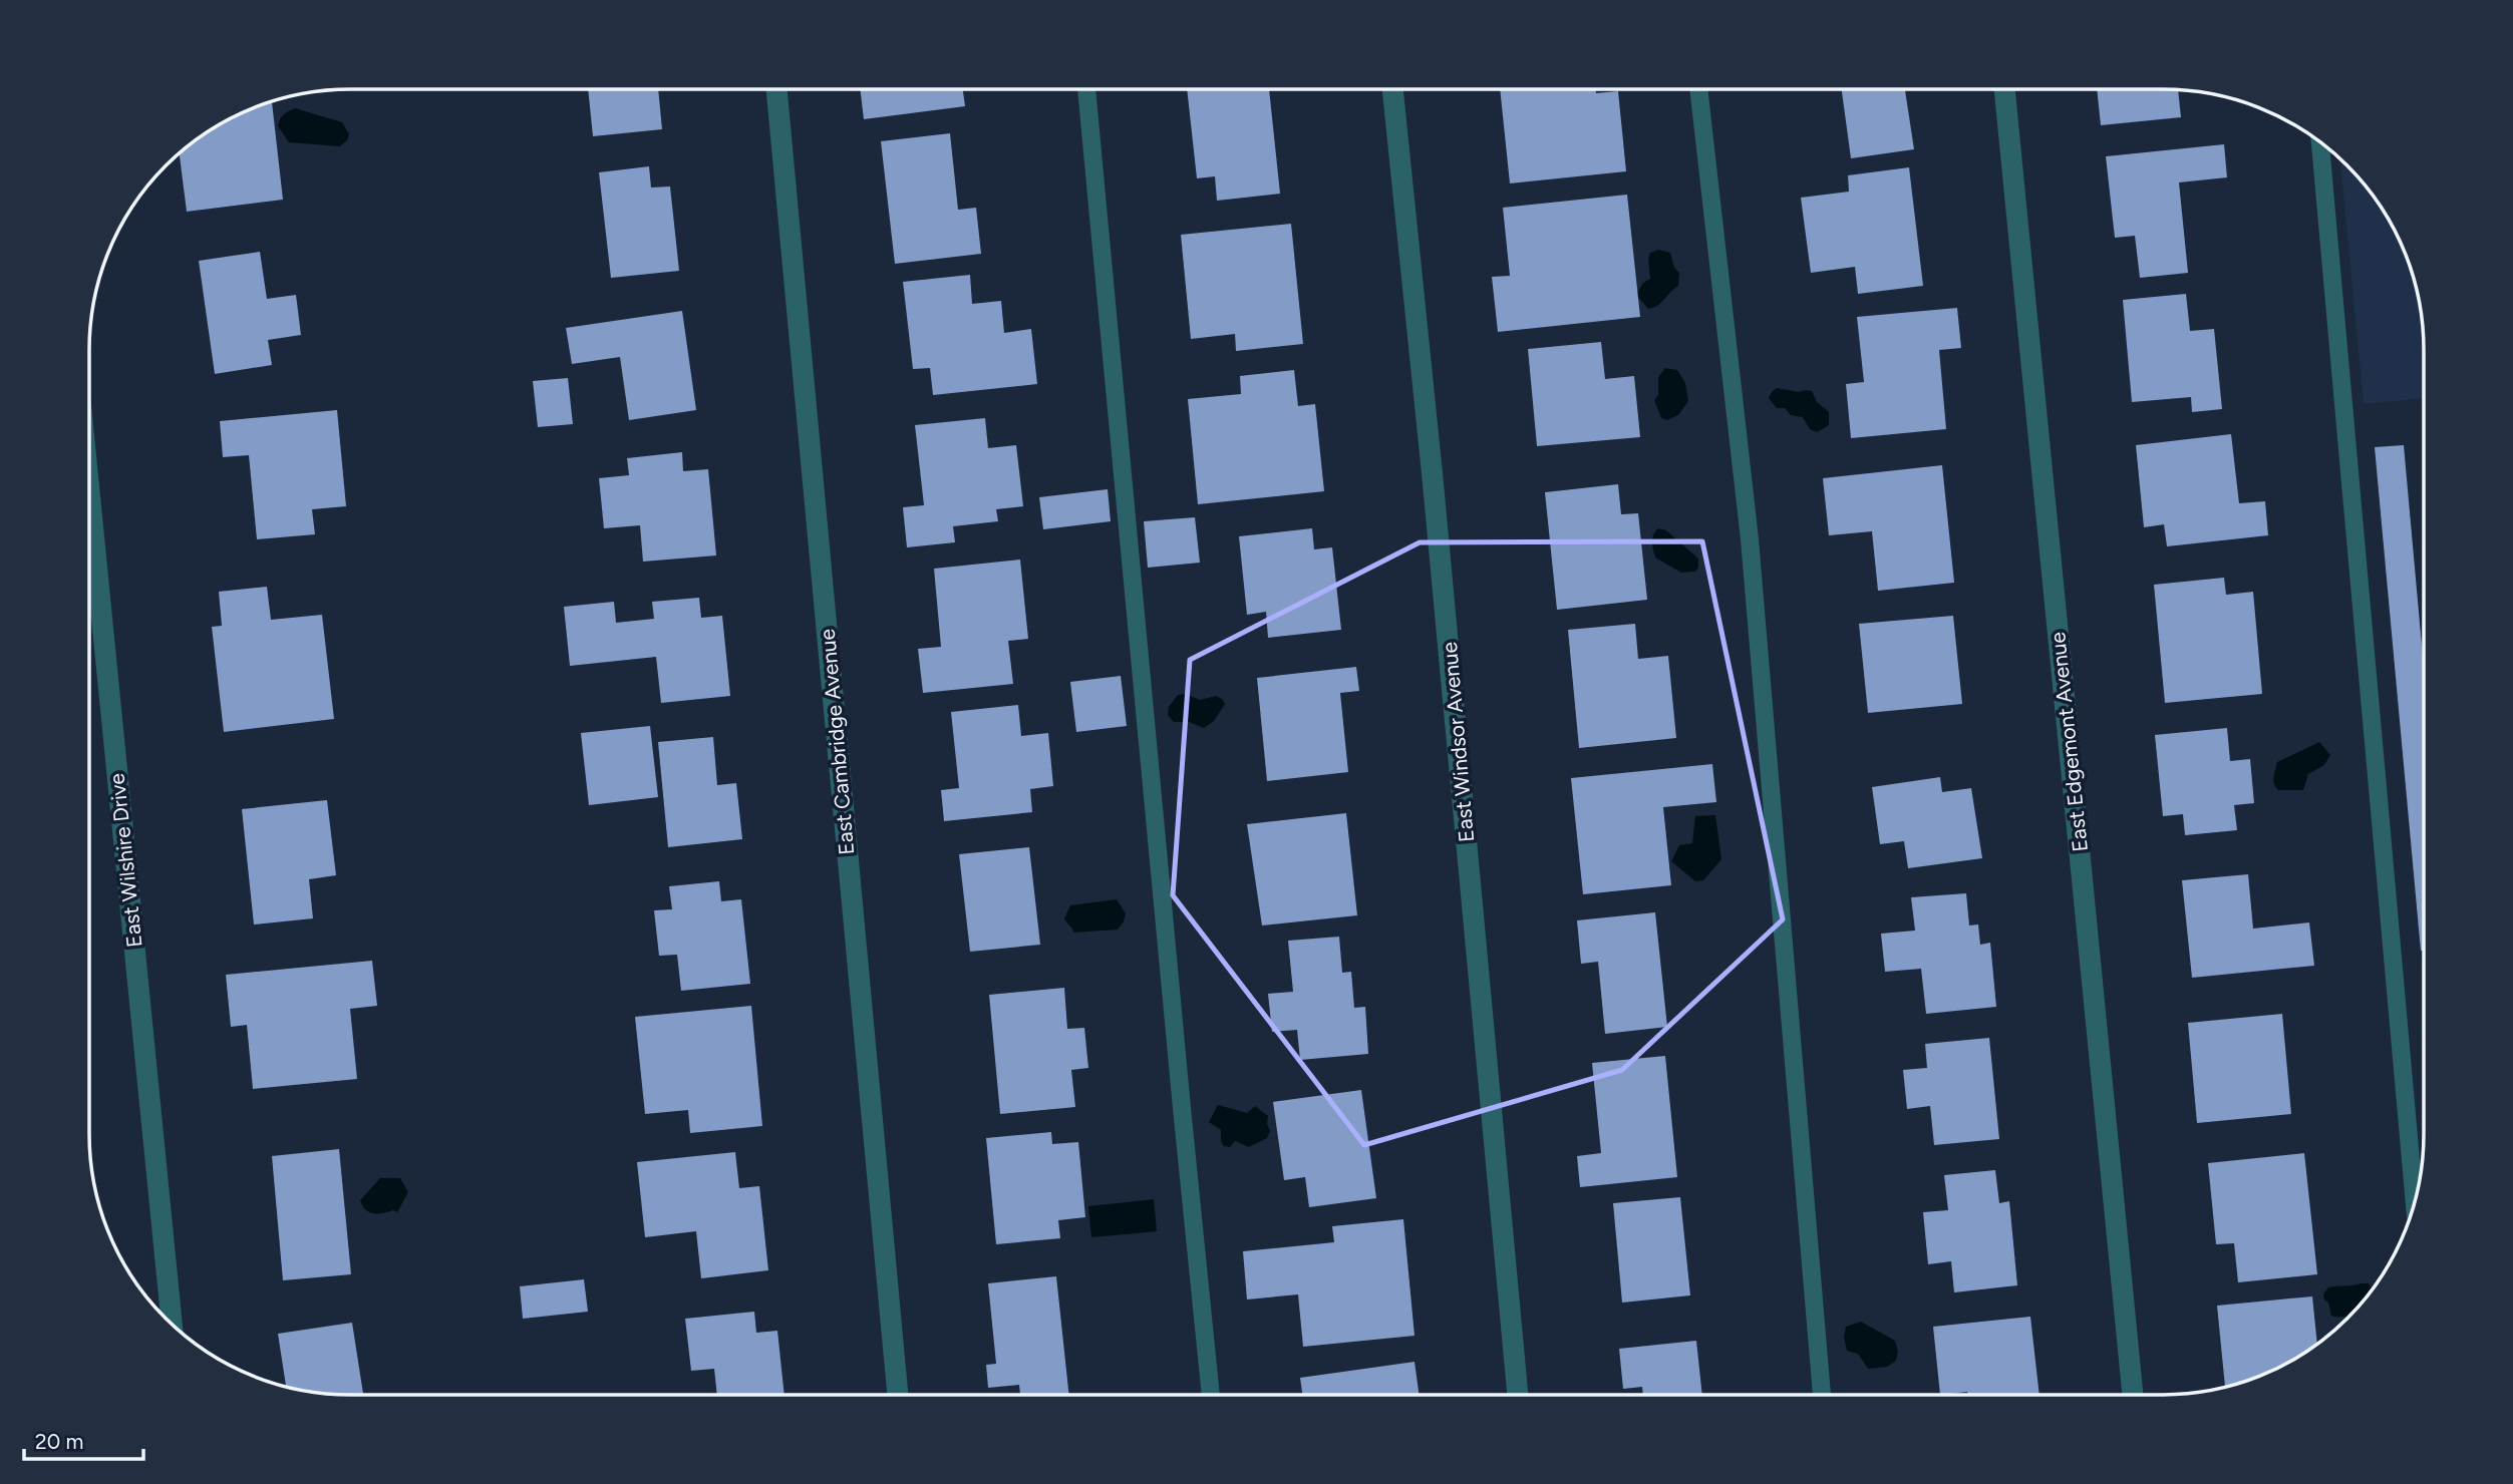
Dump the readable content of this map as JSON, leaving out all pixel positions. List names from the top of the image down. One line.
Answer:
{"streets":{"street":["East Cambridge Avenue","East Windsor Avenue","East Edgemont Avenue","East Wilshire Drive"]},"scale_bar":"20 m"}
